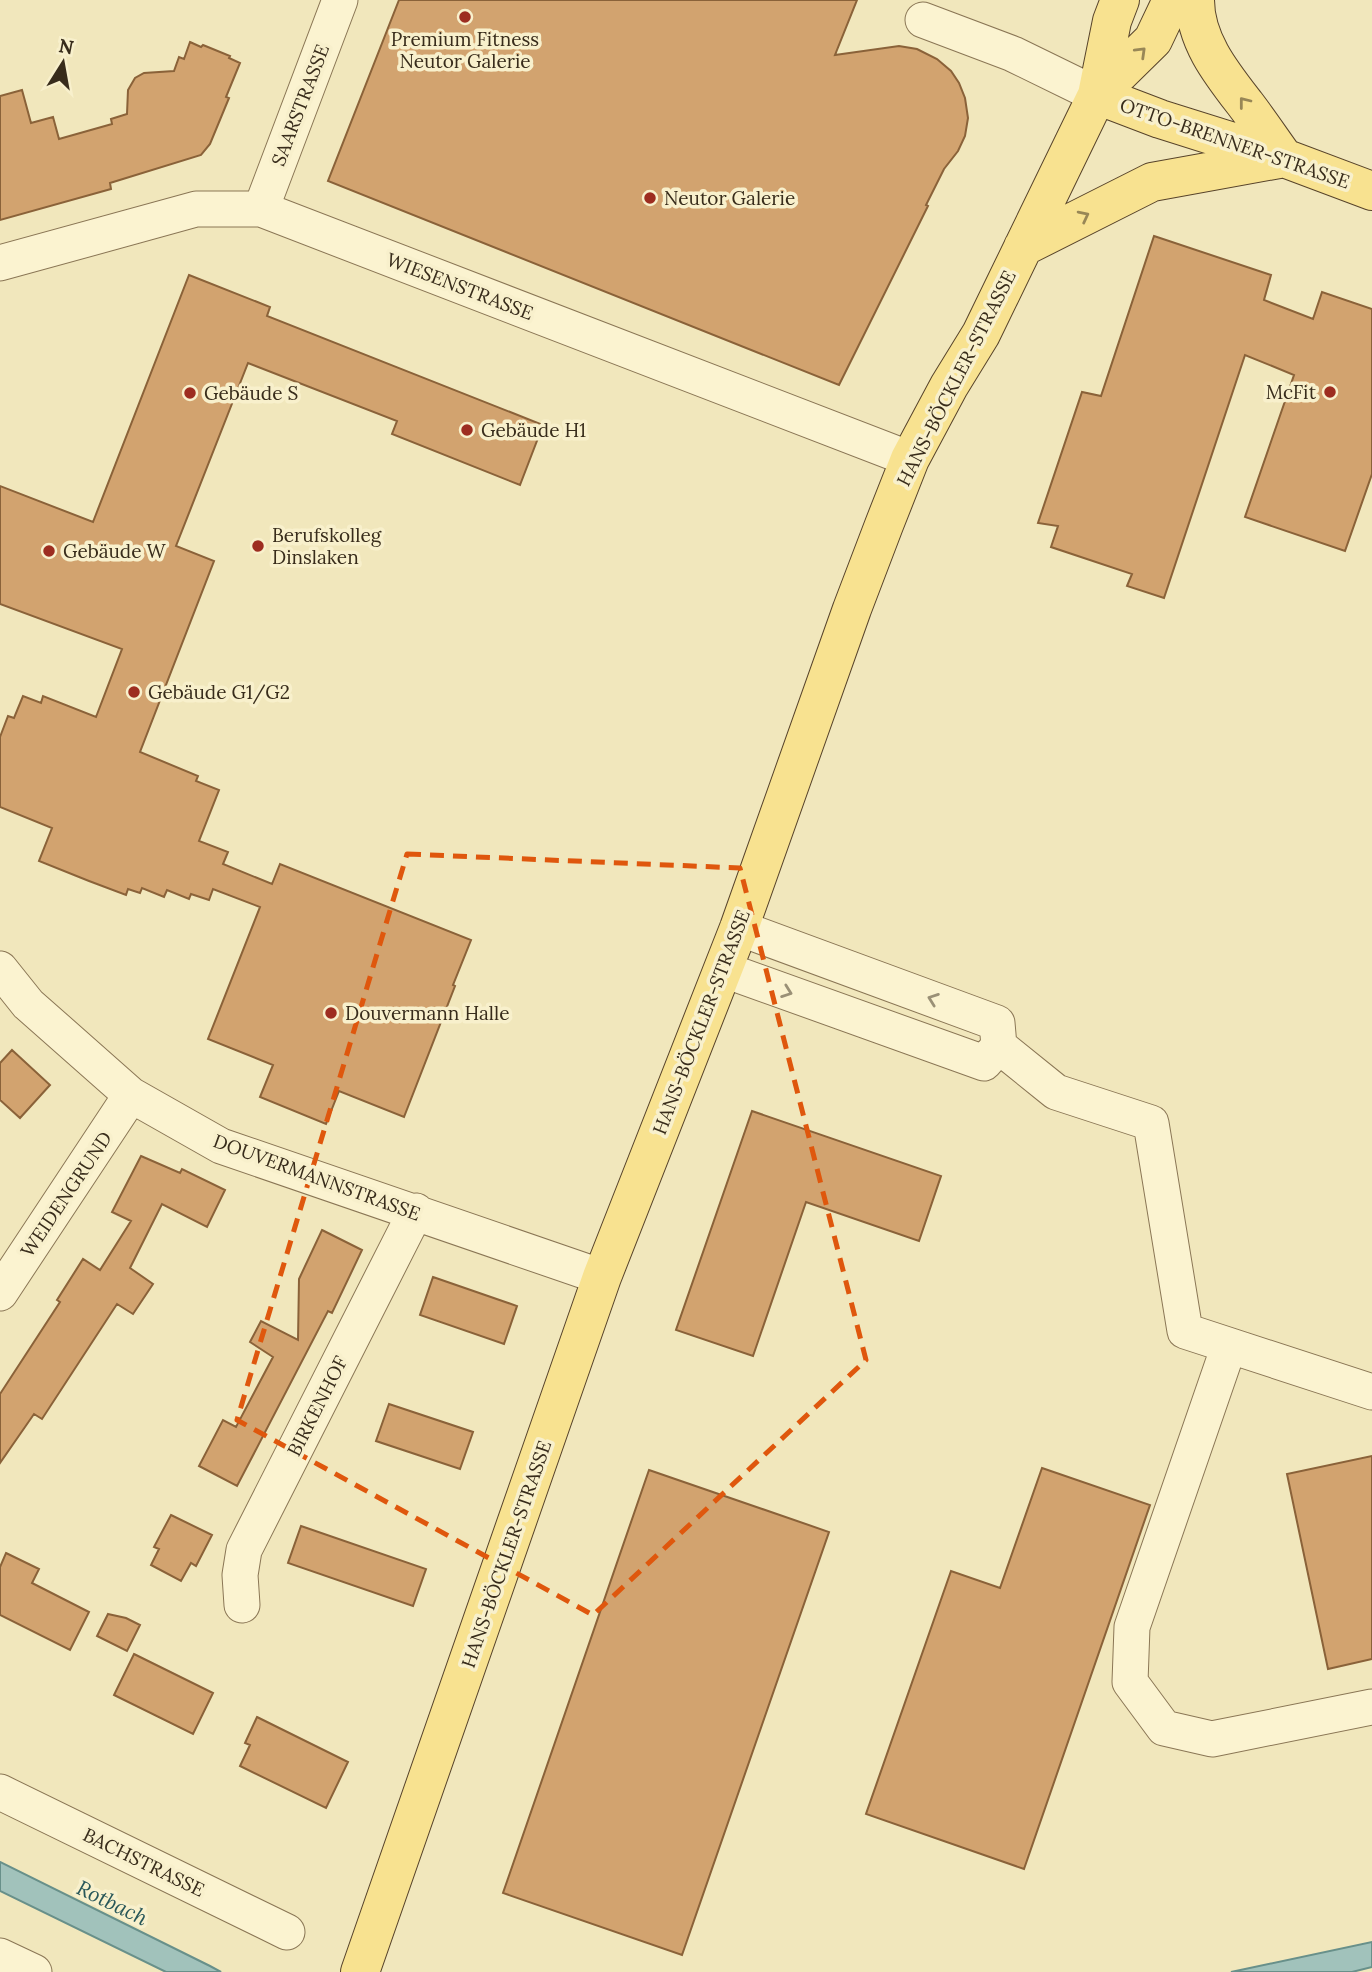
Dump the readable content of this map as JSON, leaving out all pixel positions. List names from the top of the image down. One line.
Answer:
{"streets":{"main road":["OTTO-BRENNER-STRASSE","HANS-BÖCKLER-STRASSE"],"street":["SAARSTRASSE","WIESENSTRASSE","DOUVERMANNSTRASSE","WEIDENGRUND","BIRKENHOF","BACHSTRASSE"]},"crossings":[["SAARSTRASSE","WIESENSTRASSE"],["OTTO-BRENNER-STRASSE","HANS-BÖCKLER-STRASSE"],["WIESENSTRASSE","HANS-BÖCKLER-STRASSE"],["HANS-BÖCKLER-STRASSE","DOUVERMANNSTRASSE"],["DOUVERMANNSTRASSE","WEIDENGRUND"],["DOUVERMANNSTRASSE","BIRKENHOF"]],"water":["Rotbach"],"places":["Premium Fitness Neutor Galerie","Neutor Galerie","McFit","Gebäude S","Gebäude H1","Berufskolleg Dinslaken","Gebäude W","Gebäude G1/G2","Douvermann Halle"],"north":"top"}
